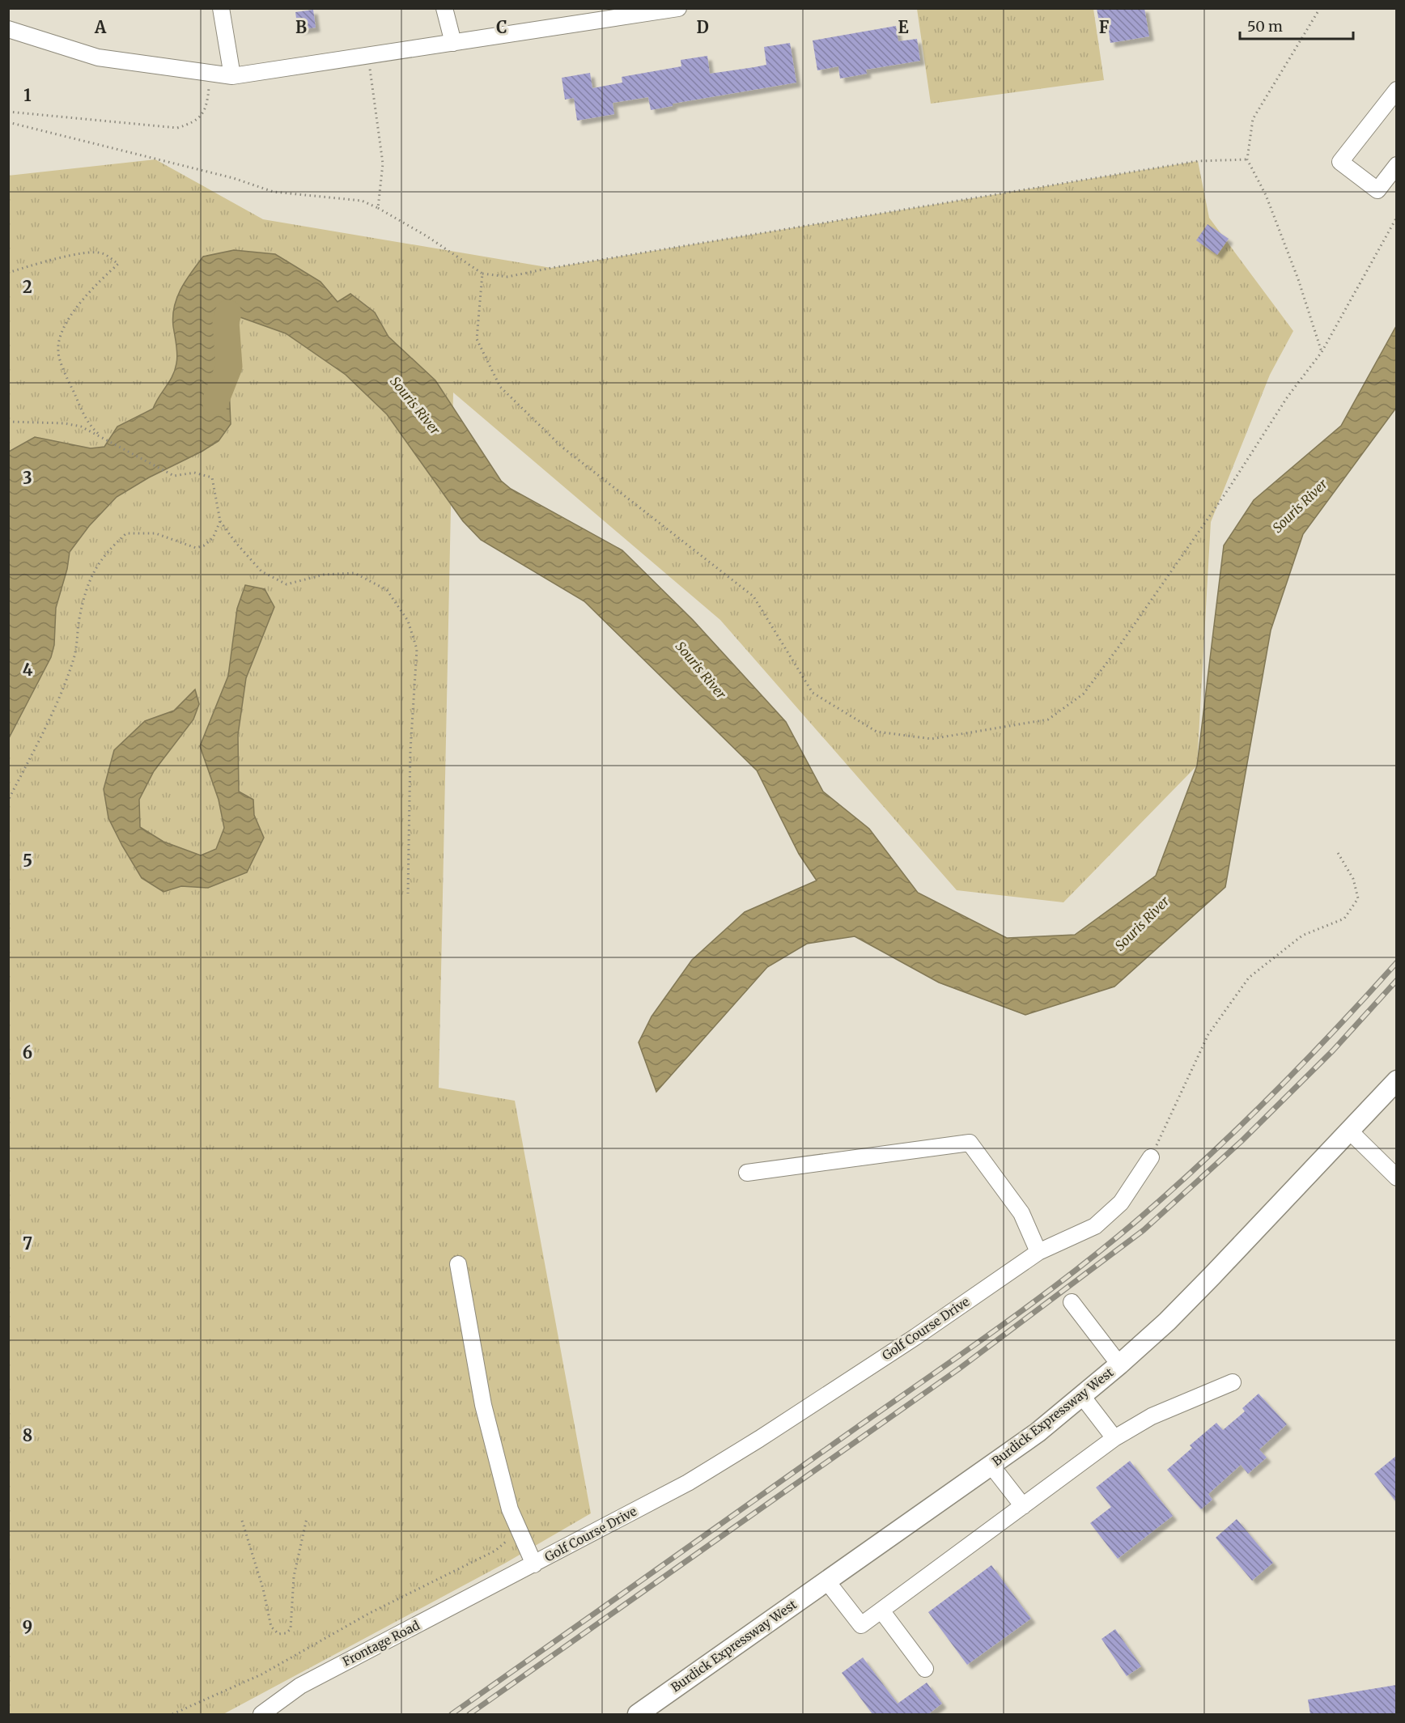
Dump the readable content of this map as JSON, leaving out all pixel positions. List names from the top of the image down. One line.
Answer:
{"streets":{"main road":["Burdick Expressway West"],"street":["Golf Course Drive","Frontage Road"]},"crossings":[["Golf Course Drive","Frontage Road"]],"water":["Souris River"],"scale_bar":"50 m","grid":{"columns":["A","B","C","D","E","F"],"rows":["1","2","3","4","5","6","7","8","9"]}}
